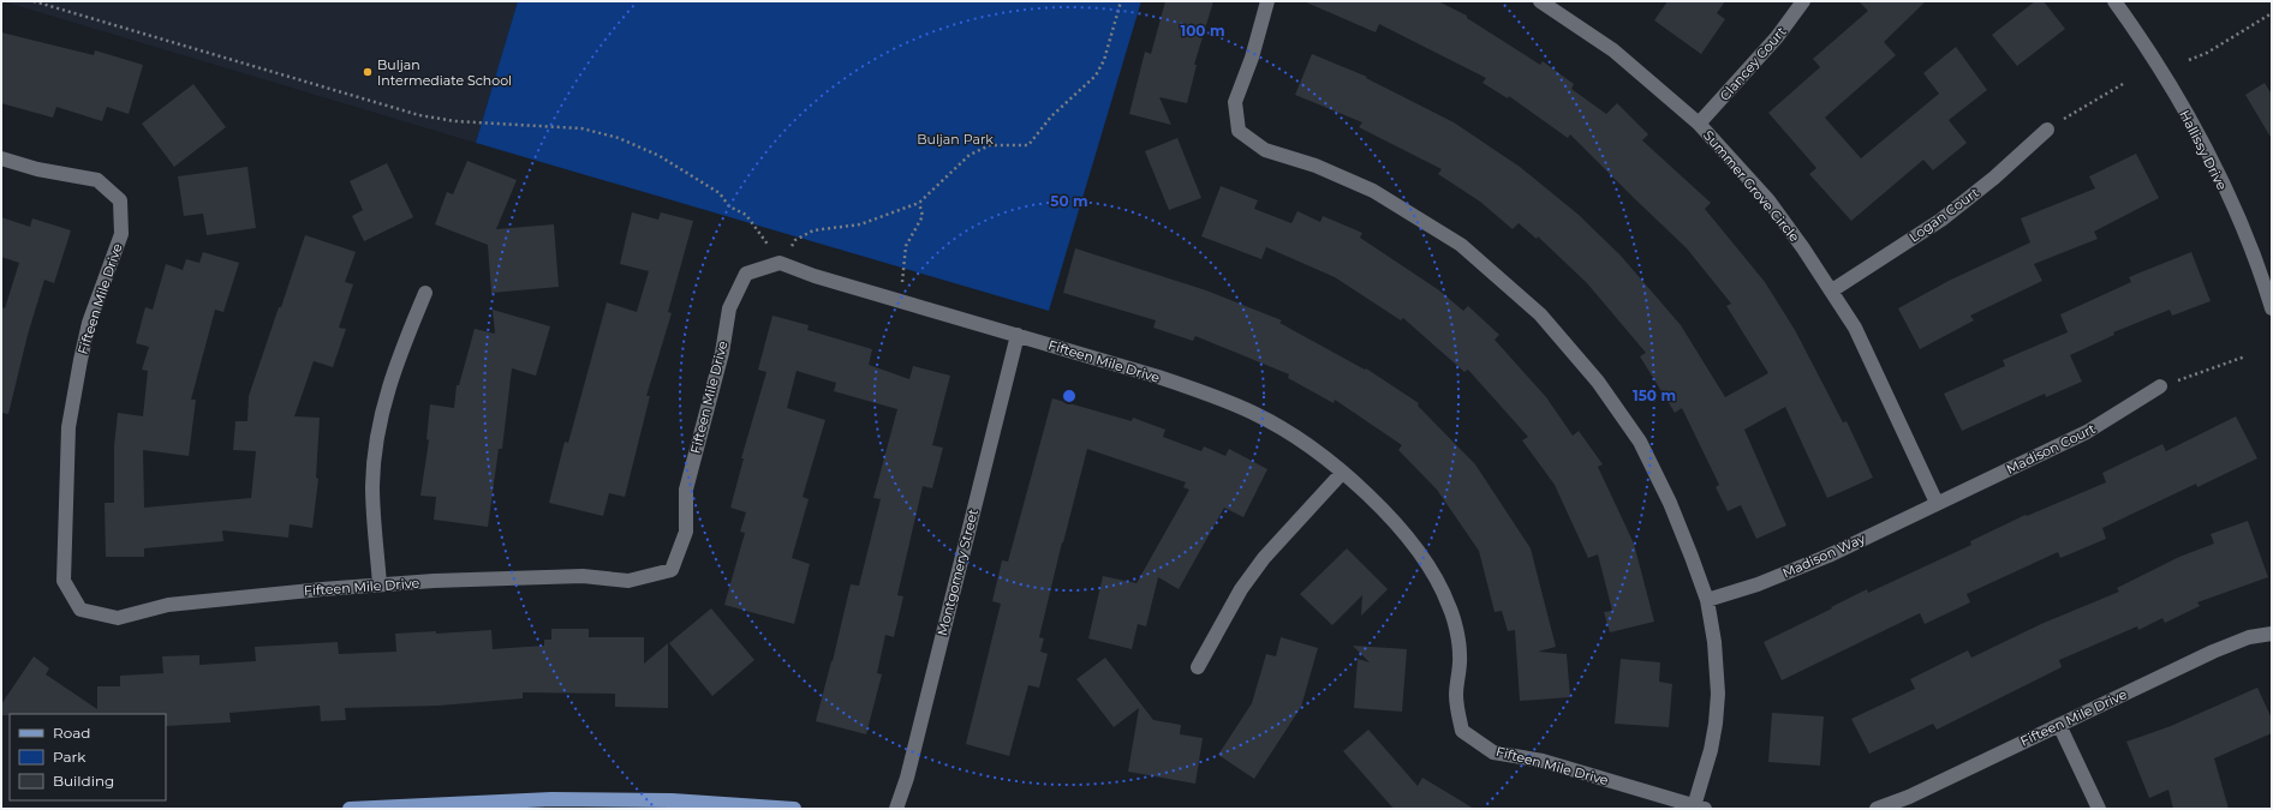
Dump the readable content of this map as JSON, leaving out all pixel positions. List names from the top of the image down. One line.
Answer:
{"streets":{"street":["Clancey Court","Hallissy Drive","Summer Grove Circle","Logan Court","Fifteen Mile Drive","Madison Court","Madison Way","Montgomery Street"]},"crossings":[["Clancey Court","Summer Grove Circle"],["Summer Grove Circle","Logan Court"],["Summer Grove Circle","Madison Court"],["Summer Grove Circle","Madison Way"],["Fifteen Mile Drive","Montgomery Street"],["Madison Court","Madison Way"]],"parks":["Buljan Park"],"places":["Buljan Intermediate School"],"legend":["Road","Park","Building"],"rings":["100 m","50 m","150 m"]}
